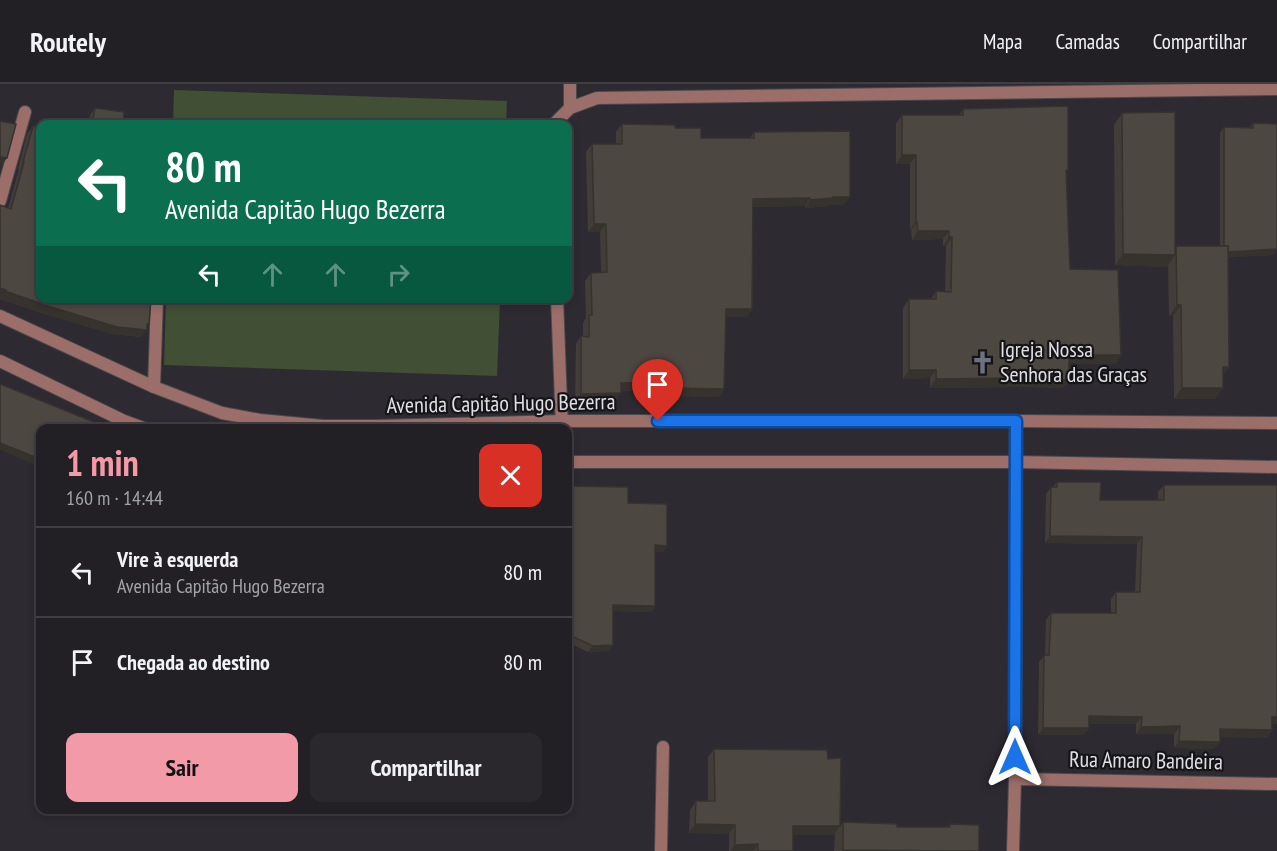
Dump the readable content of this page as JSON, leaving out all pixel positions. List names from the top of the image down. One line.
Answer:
{"streets":{"street":["Avenida Capitão Hugo Bezerra","Rua Amaro Bandeira"]},"places":{"church":["Igreja Nossa Senhora das Graças"]},"page":{"header":"Routely","nav":["Mapa","Camadas","Compartilhar"],"turn":["80 m","Avenida Capitão Hugo Bezerra"],"heading":["1 min","160 m · 14:44"],"list":[{"name":"Vire à esquerda","note":"Avenida Capitão Hugo Bezerra","value":"80 m"},{"name":"Chegada ao destino","value":"80 m"}],"buttons":["Sair","Compartilhar"]}}
